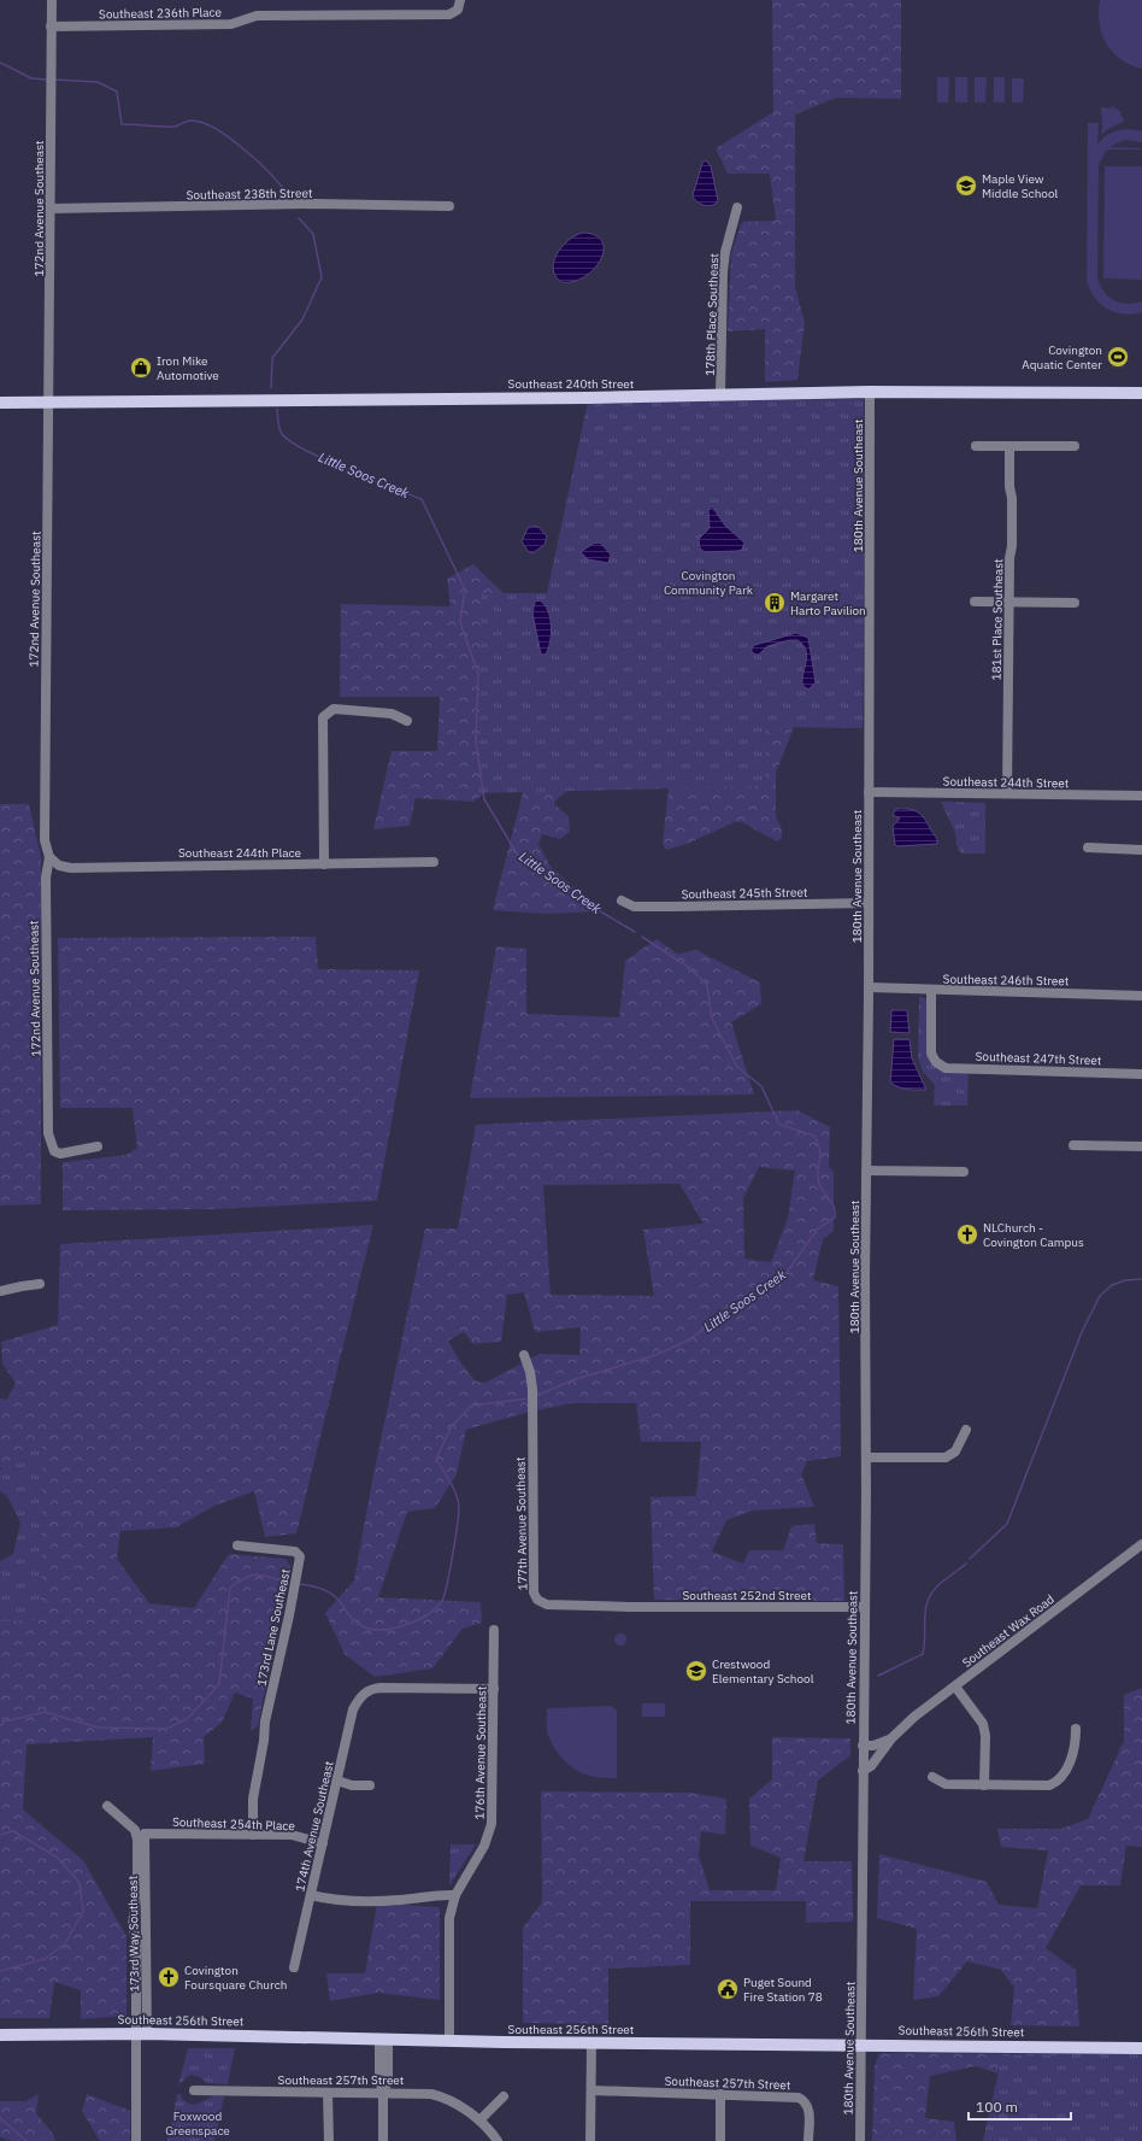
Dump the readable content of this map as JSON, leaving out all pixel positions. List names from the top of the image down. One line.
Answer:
{"streets":{"main road":["Southeast 240th Street","Southeast 256th Street"],"street":["Southeast 236th Place","Southeast 238th Street","172nd Avenue Southeast","178th Place Southeast","180th Avenue Southeast","181st Place Southeast","Southeast 244th Street","Southeast 244th Place","Southeast 245th Street","Southeast 246th Street","Southeast 247th Street","177th Avenue Southeast","Southeast 252nd Street","173rd Lane Southeast","Southeast Wax Road","176th Avenue Southeast","Southeast 254th Place","174th Avenue Southeast","173rd Way Southeast","Southeast 257th Street"]},"crossings":[["Southeast 236th Place","172nd Avenue Southeast"],["Southeast 238th Street","172nd Avenue Southeast"],["172nd Avenue Southeast","Southeast 240th Street"],["172nd Avenue Southeast","Southeast 244th Place"],["178th Place Southeast","Southeast 240th Street"],["Southeast 240th Street","180th Avenue Southeast"],["180th Avenue Southeast","Southeast 244th Street"],["180th Avenue Southeast","Southeast 245th Street"],["180th Avenue Southeast","Southeast 246th Street"],["180th Avenue Southeast","Southeast 252nd Street"],["180th Avenue Southeast","Southeast Wax Road"],["180th Avenue Southeast","Southeast 256th Street"],["181st Place Southeast","Southeast 244th Street"],["Southeast 246th Street","Southeast 247th Street"],["177th Avenue Southeast","Southeast 252nd Street"],["173rd Lane Southeast","Southeast 254th Place"],["176th Avenue Southeast","174th Avenue Southeast"],["176th Avenue Southeast","Southeast 256th Street"],["Southeast 254th Place","174th Avenue Southeast"],["Southeast 254th Place","173rd Way Southeast"],["173rd Way Southeast","Southeast 256th Street"]],"water":["Little Soos Creek"],"parks":["Covington Community Park","Foxwood Greenspace"],"places":{"school or university":["Maple View Middle School","Crestwood Elementary School"],"sports":["Covington Aquatic Center"],"shop":["Iron Mike Automotive"],"building":["Margaret Harto Pavilion"],"church":["NLChurch - Covington Campus","Covington Foursquare Church"],"public building":["Puget Sound Fire Station 78"]},"scale_bar":"100 m"}
